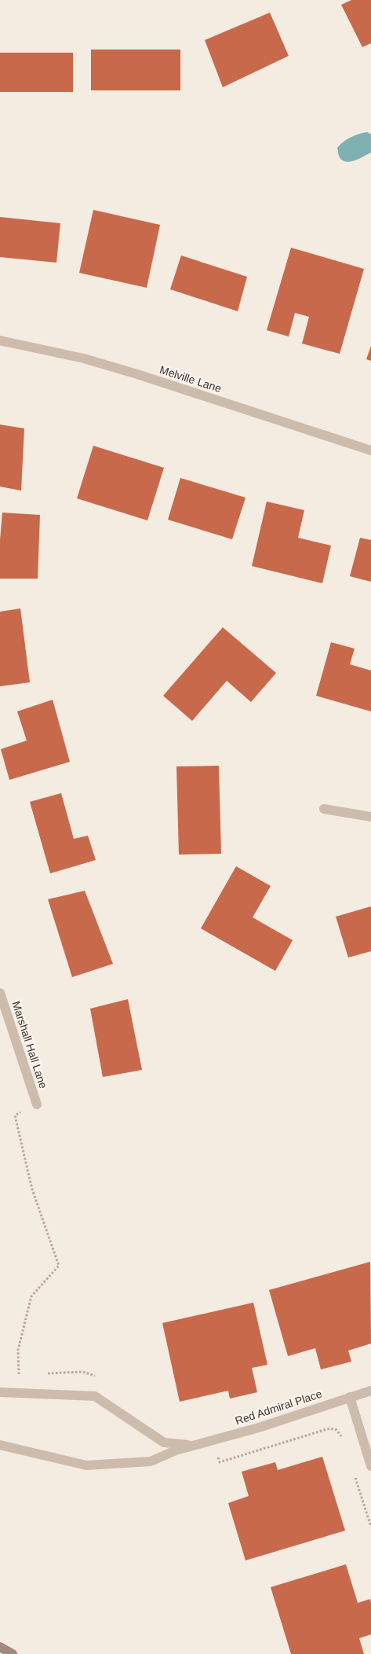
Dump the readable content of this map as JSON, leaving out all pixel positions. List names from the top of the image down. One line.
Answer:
{"streets":{"street":["Melville Lane","Marshall Hall Lane","Red Admiral Place"]}}
